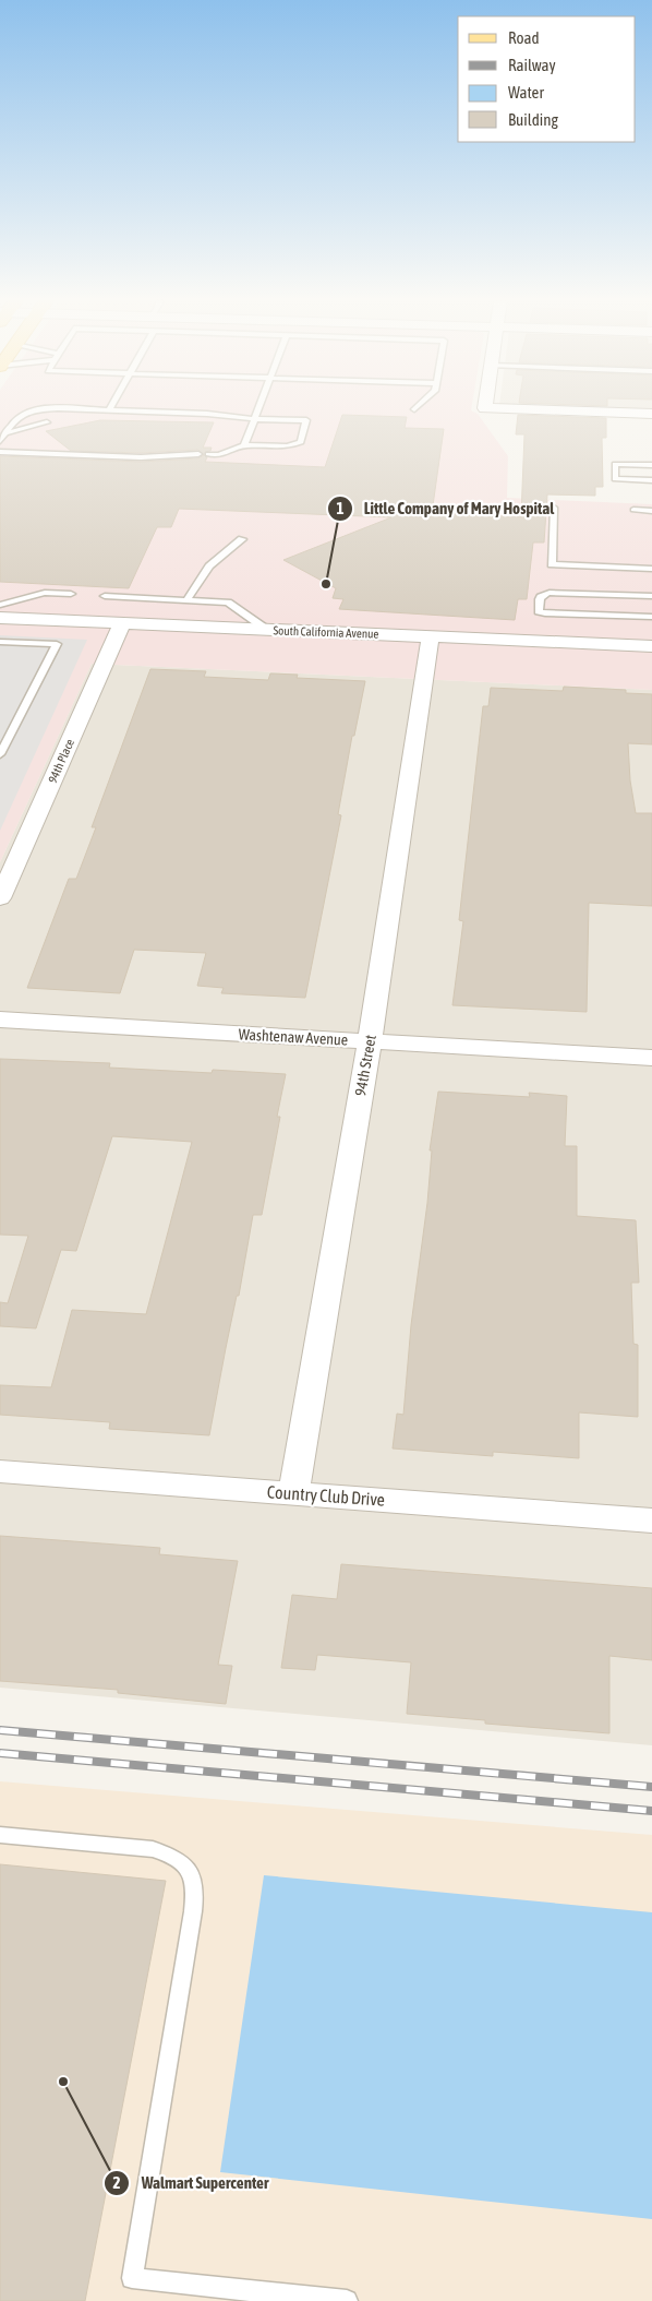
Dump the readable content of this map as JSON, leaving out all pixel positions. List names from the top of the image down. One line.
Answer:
{"streets":{"street":["South California Avenue","94th Place","Washtenaw Avenue","94th Street","Country Club Drive"]},"crossings":[["South California Avenue","94th Place"],["South California Avenue","94th Street"],["Washtenaw Avenue","94th Street"],["94th Street","Country Club Drive"]],"places":["Little Company of Mary Hospital","Walmart Supercenter"],"legend":["Road","Railway","Water","Building"]}
